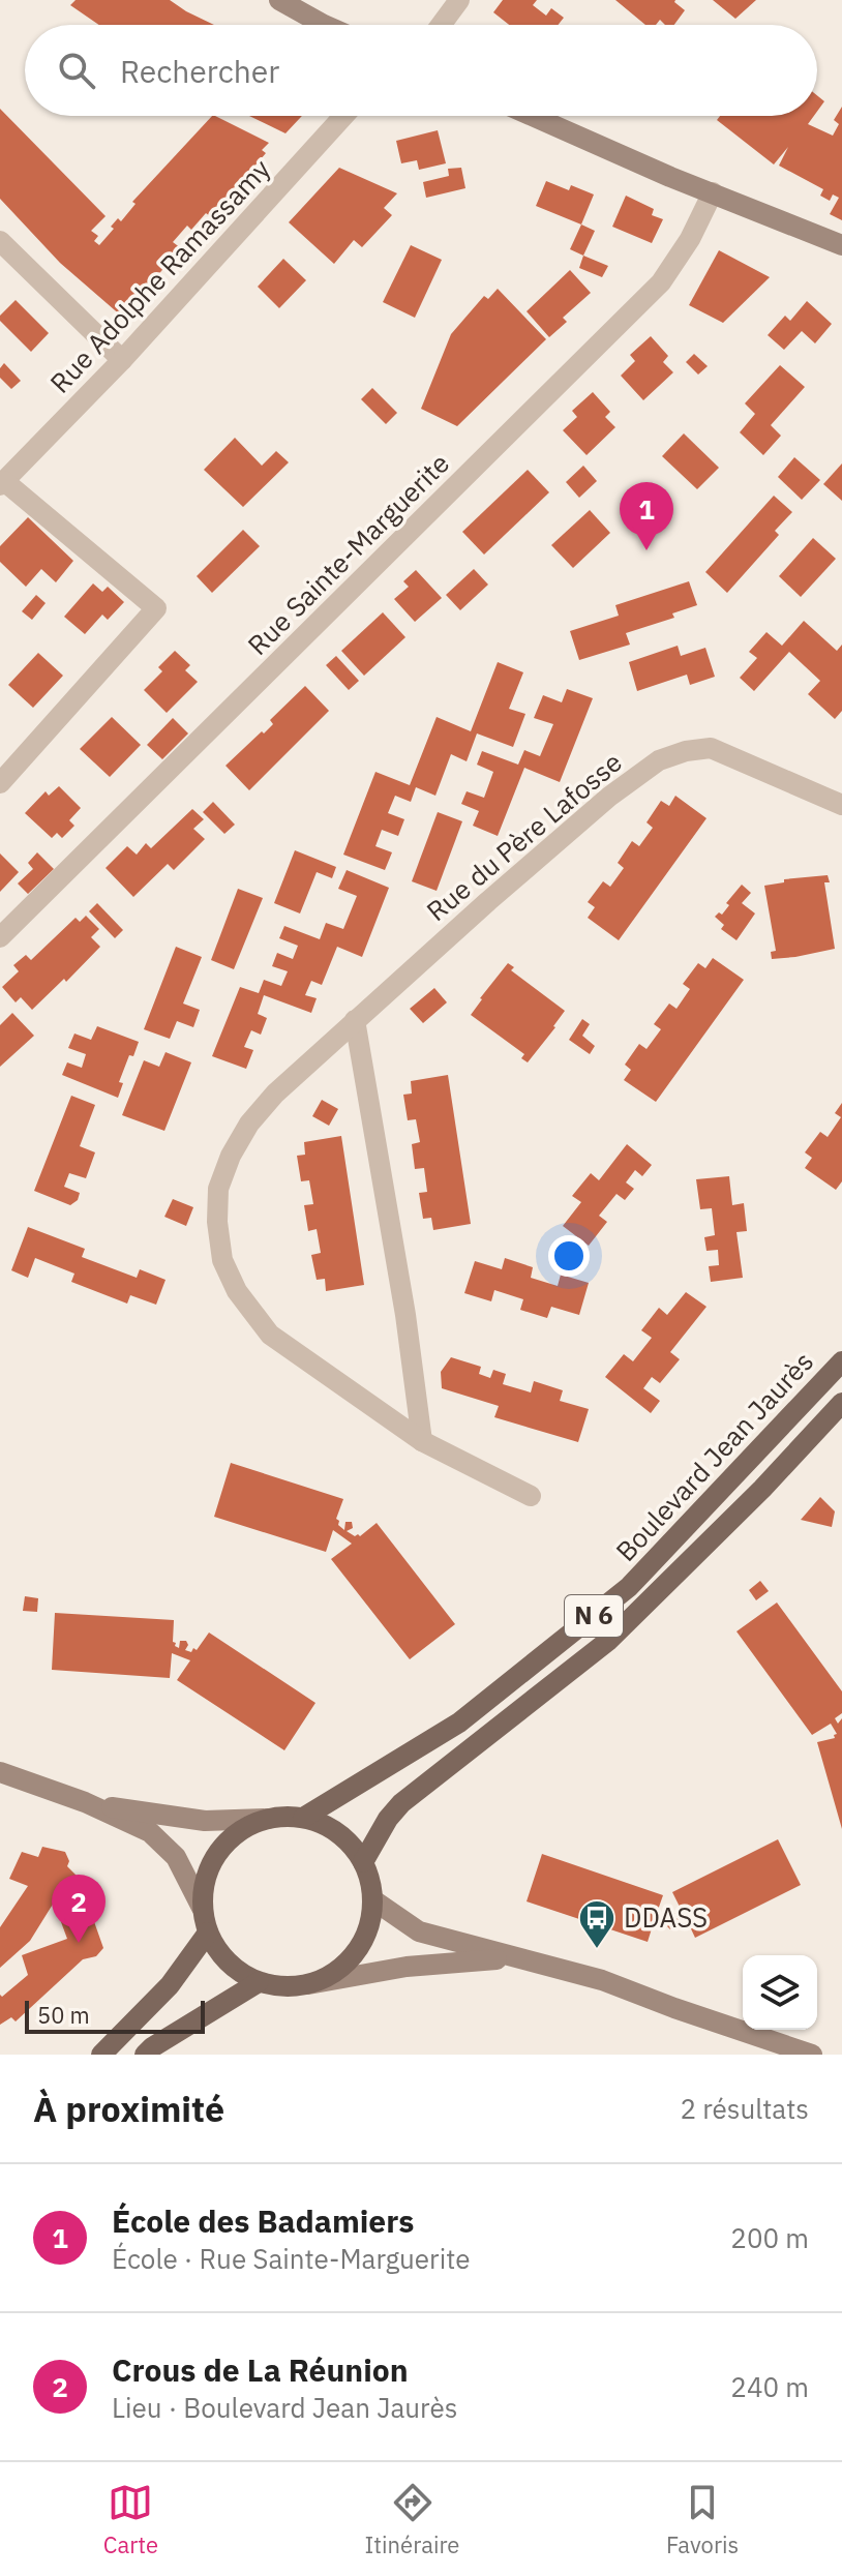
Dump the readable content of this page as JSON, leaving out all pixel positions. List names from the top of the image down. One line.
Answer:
{"streets":{"main road":["Boulevard Jean Jaurès","N 6"],"street":["Rue Adolphe Ramassamy","Rue Sainte-Marguerite","Rue du Père Lafosse"]},"places":{"bus stop":["DDASS"]},"scale_bar":"50 m","page":{"search":"Rechercher","pins":["1","2"],"scale":"50 m","heading":["À proximité","2 résultats"],"list":[{"mark":"1","name":"École des Badamiers","note":"École · Rue Sainte-Marguerite","value":"200 m"},{"mark":"2","name":"Crous de La Réunion","note":"Lieu · Boulevard Jean Jaurès","value":"240 m"}],"nav":["Carte","Itinéraire","Favoris"]}}
